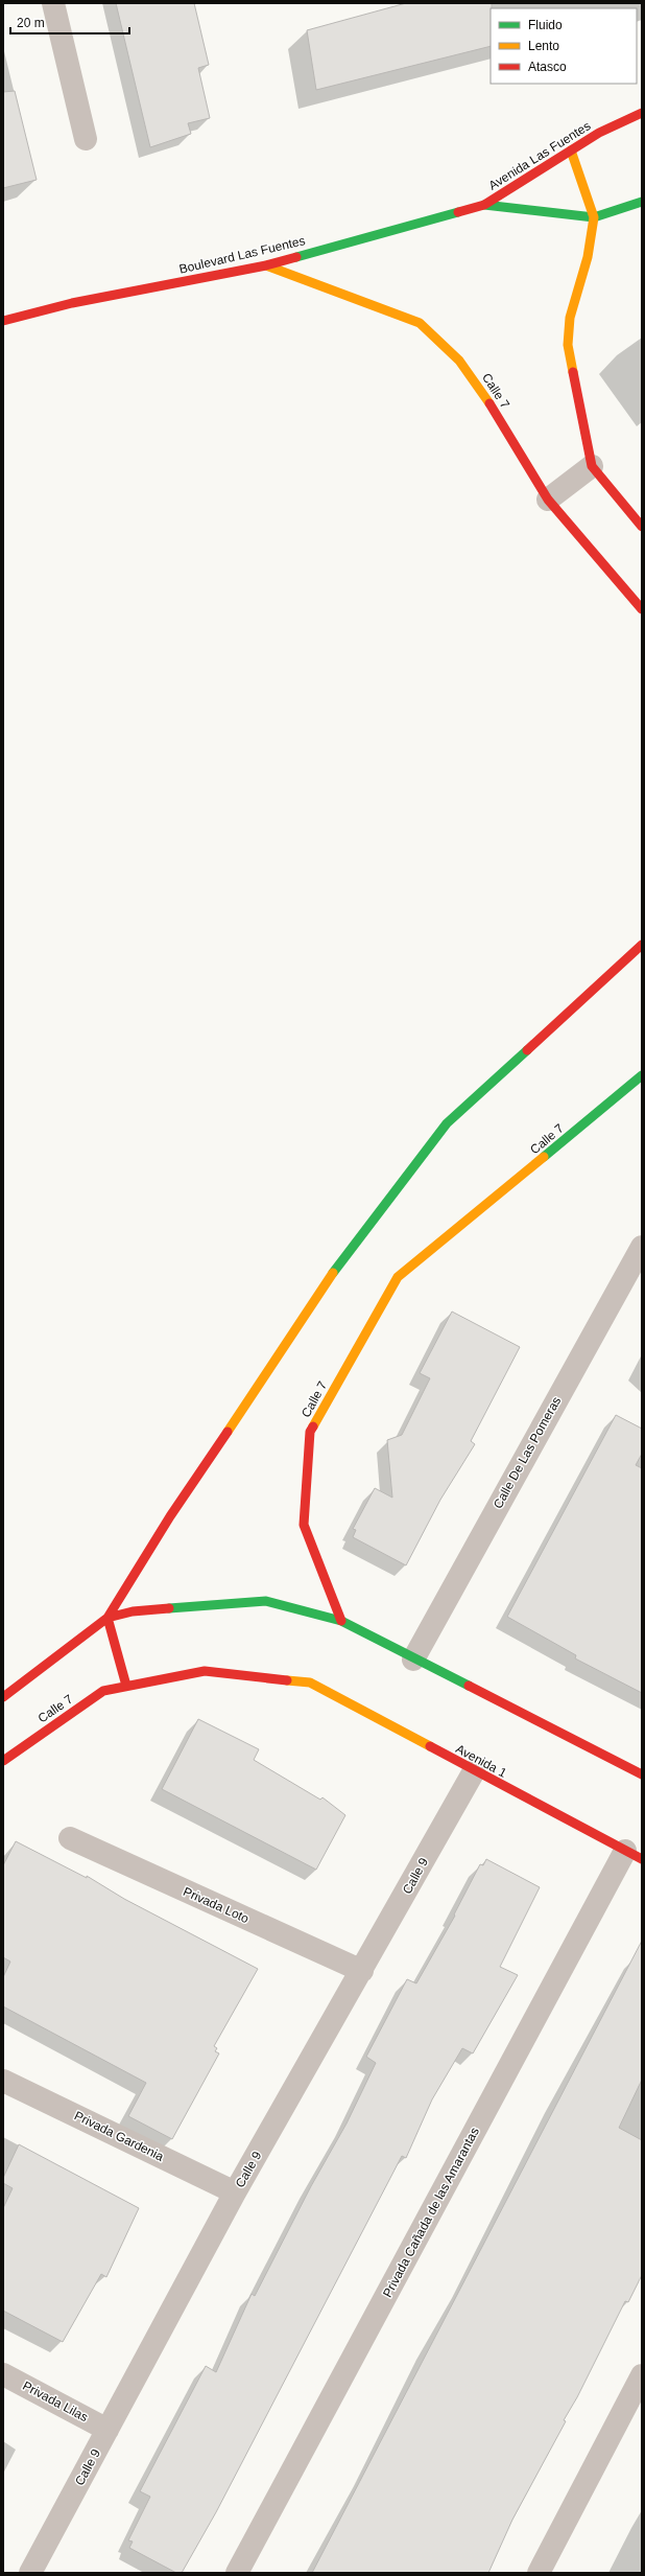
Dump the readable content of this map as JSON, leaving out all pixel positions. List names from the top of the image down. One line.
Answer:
{"streets":{"street":["Avenida Las Fuentes","Boulevard Las Fuentes","Calle 7","Calle De Las Pomeras","Avenida 1","Calle 9","Privada Loto","Privada Gardenia","Privada Cañada de las Amarantas","Privada Lilas"]},"crossings":[["Avenida Las Fuentes","Boulevard Las Fuentes"],["Boulevard Las Fuentes","Calle 7"],["Calle 7","Avenida 1"],["Avenida 1","Calle 9"],["Avenida 1","Privada Cañada de las Amarantas"],["Calle 9","Privada Loto"],["Calle 9","Privada Gardenia"],["Calle 9","Privada Lilas"]],"legend":["Fluido","Lento","Atasco"],"scale_bar":"20 m"}
